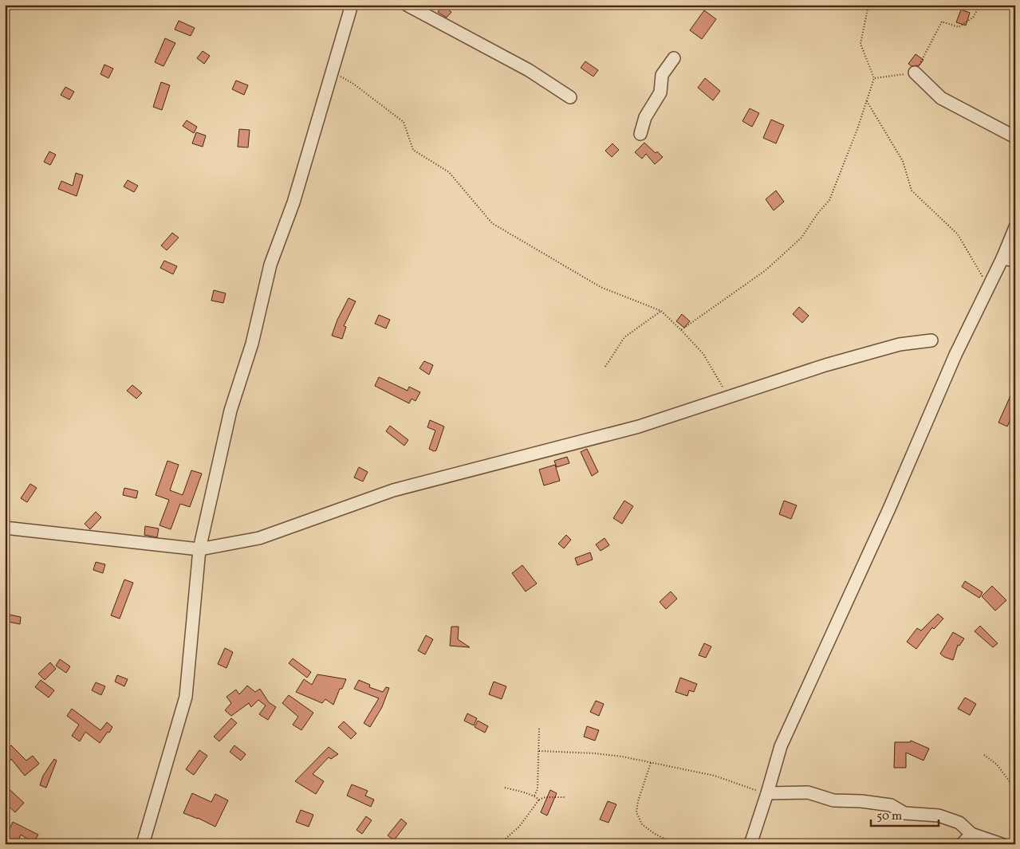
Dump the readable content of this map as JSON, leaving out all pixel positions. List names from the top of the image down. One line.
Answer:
{"scale_bar":"50 m"}
